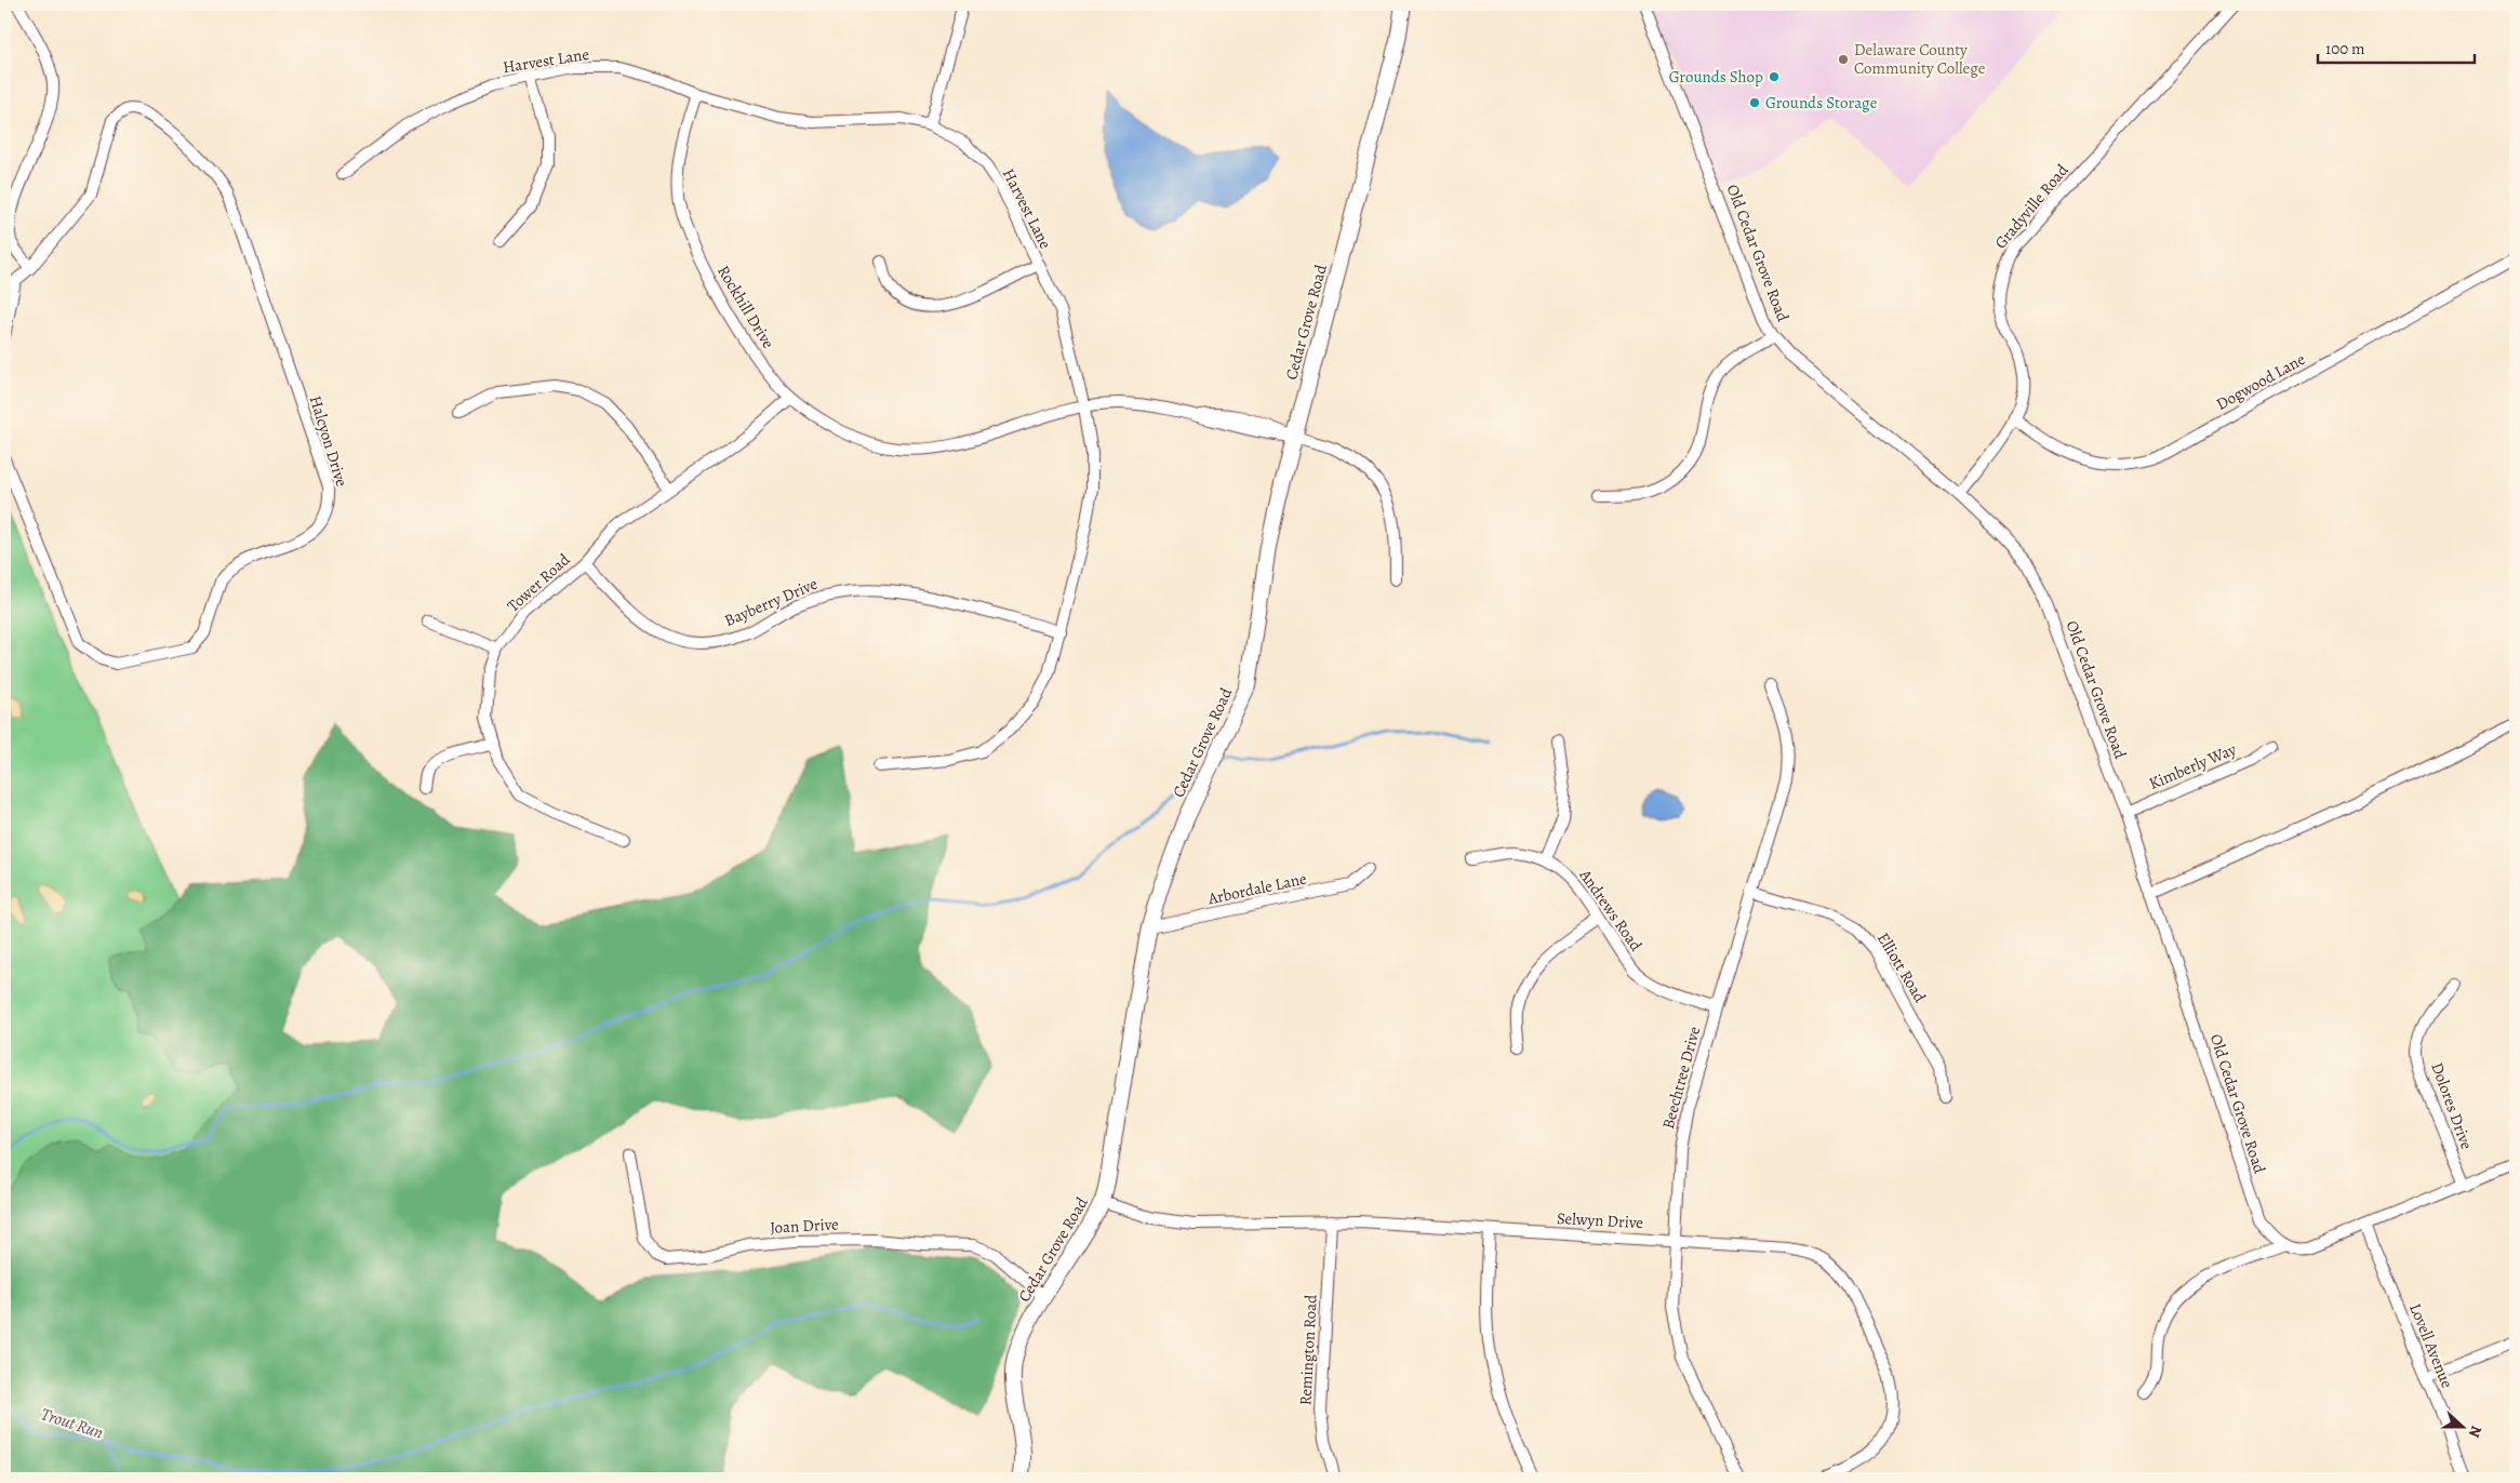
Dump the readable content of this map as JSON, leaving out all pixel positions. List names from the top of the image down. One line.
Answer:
{"streets":{"street":["Harvest Lane","Gradyville Road","Old Cedar Grove Road","Rockhill Drive","Cedar Grove Road","Dogwood Lane","Halcyon Drive","Tower Road","Bayberry Drive","Kimberly Way","Arbordale Lane","Andrews Road","Elliott Road","Beechtree Drive","Dolores Drive","Selwyn Drive","Joan Drive","Lovell Avenue","Remington Road"]},"crossings":[["Harvest Lane","Rockhill Drive"],["Harvest Lane","Bayberry Drive"],["Gradyville Road","Old Cedar Grove Road"],["Gradyville Road","Dogwood Lane"],["Old Cedar Grove Road","Kimberly Way"],["Rockhill Drive","Cedar Grove Road"],["Rockhill Drive","Tower Road"],["Cedar Grove Road","Arbordale Lane"],["Cedar Grove Road","Selwyn Drive"],["Cedar Grove Road","Joan Drive"],["Tower Road","Bayberry Drive"],["Andrews Road","Beechtree Drive"],["Elliott Road","Beechtree Drive"],["Beechtree Drive","Selwyn Drive"],["Selwyn Drive","Remington Road"]],"water":["Trout Run"],"places":["Delaware County Community College","Grounds Shop","Grounds Storage"],"scale_bar":"100 m","north":"right"}
